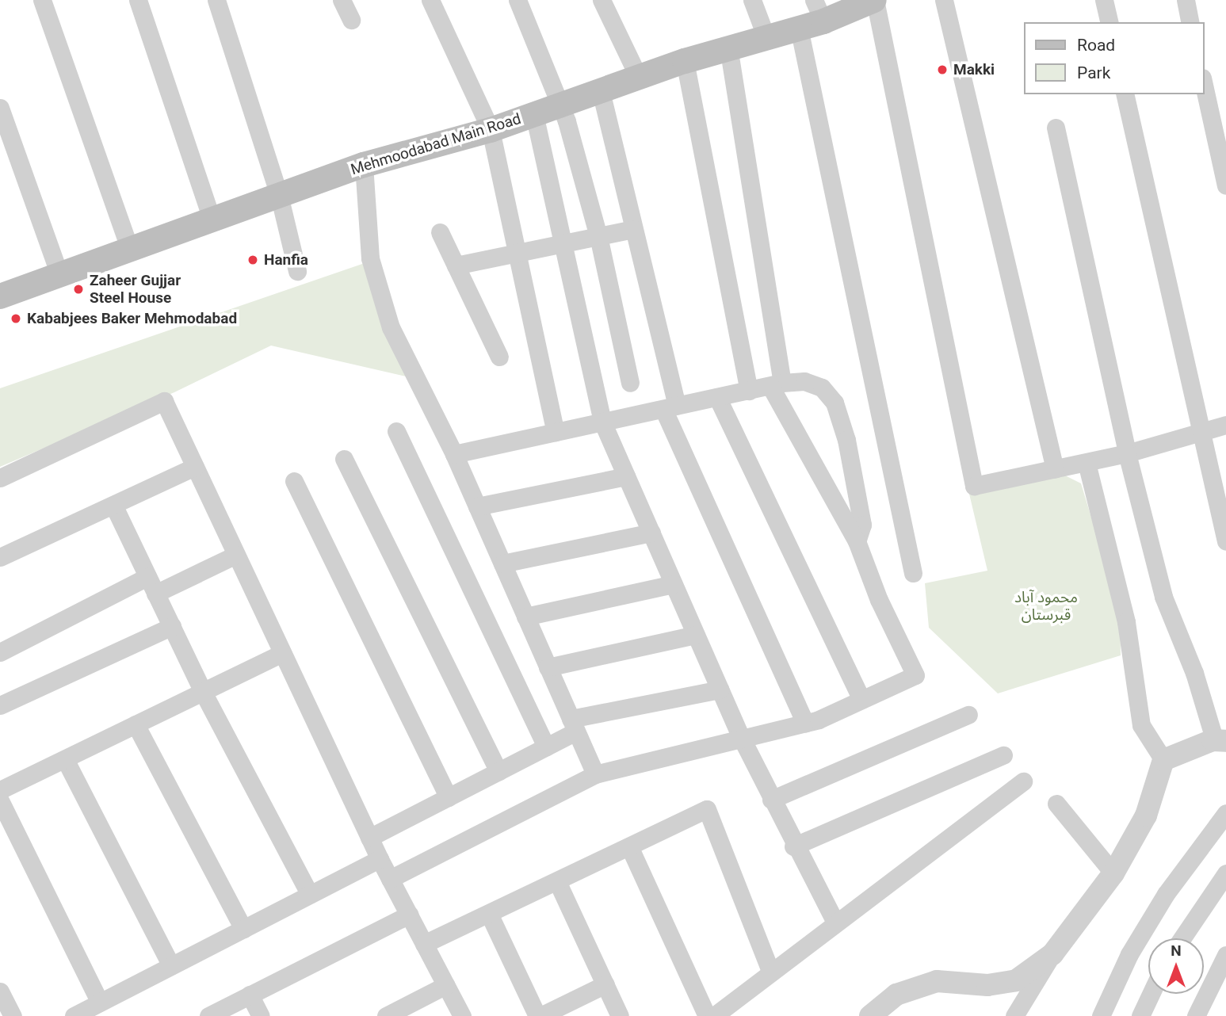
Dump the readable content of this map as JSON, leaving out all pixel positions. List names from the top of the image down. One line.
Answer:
{"streets":{"main road":["Mehmoodabad Main Road"]},"parks":["محمود آباد قبرستان"],"places":["Makki","Hanfia","Zaheer Gujjar Steel House","Kababjees Baker Mehmodabad"],"legend":["Road","Park"],"north":"top"}
